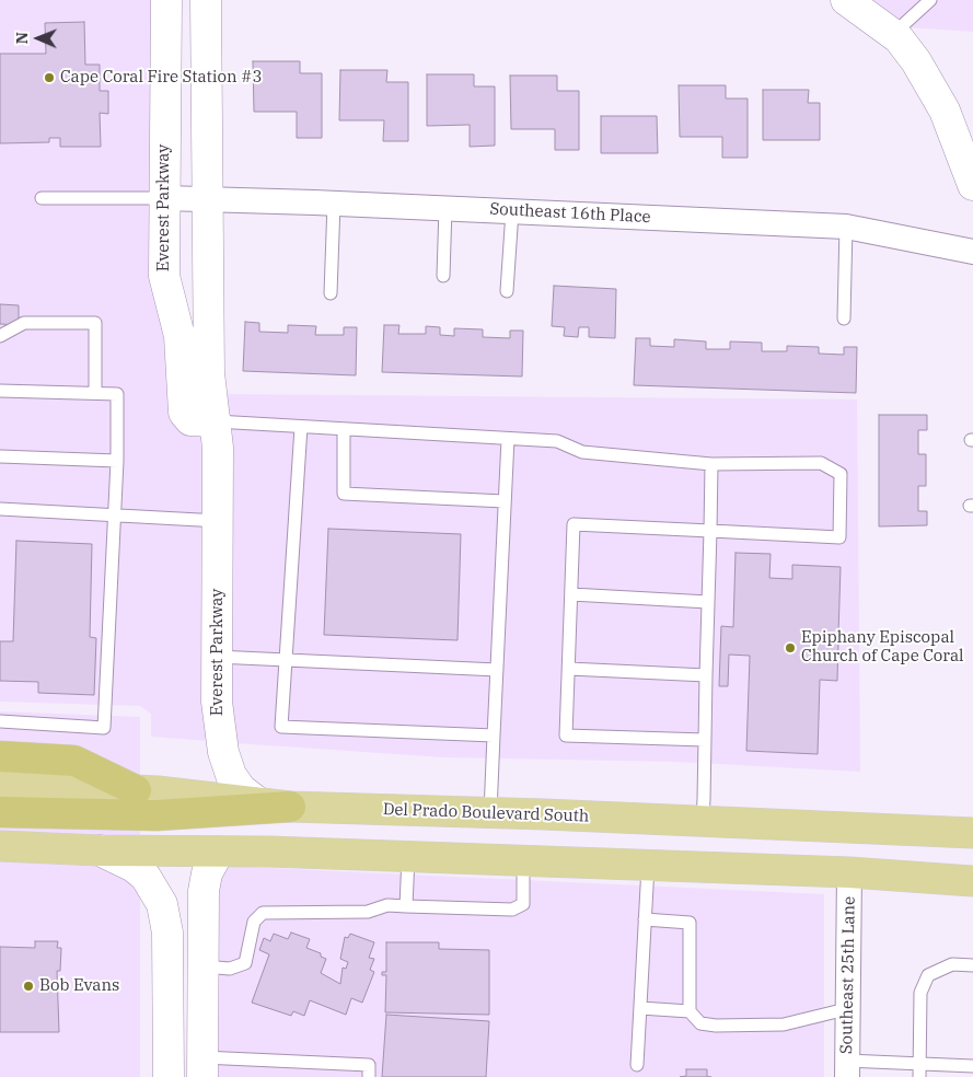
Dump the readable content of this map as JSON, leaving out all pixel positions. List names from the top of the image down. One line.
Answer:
{"streets":{"main road":["Del Prado Boulevard South"],"street":["Everest Parkway","Southeast 16th Place","Southeast 25th Lane"]},"crossings":[["Everest Parkway","Southeast 16th Place"],["Everest Parkway","Del Prado Boulevard South"]],"places":["Cape Coral Fire Station #3","Epiphany Episcopal Church of Cape Coral","Bob Evans"],"north":"left"}
